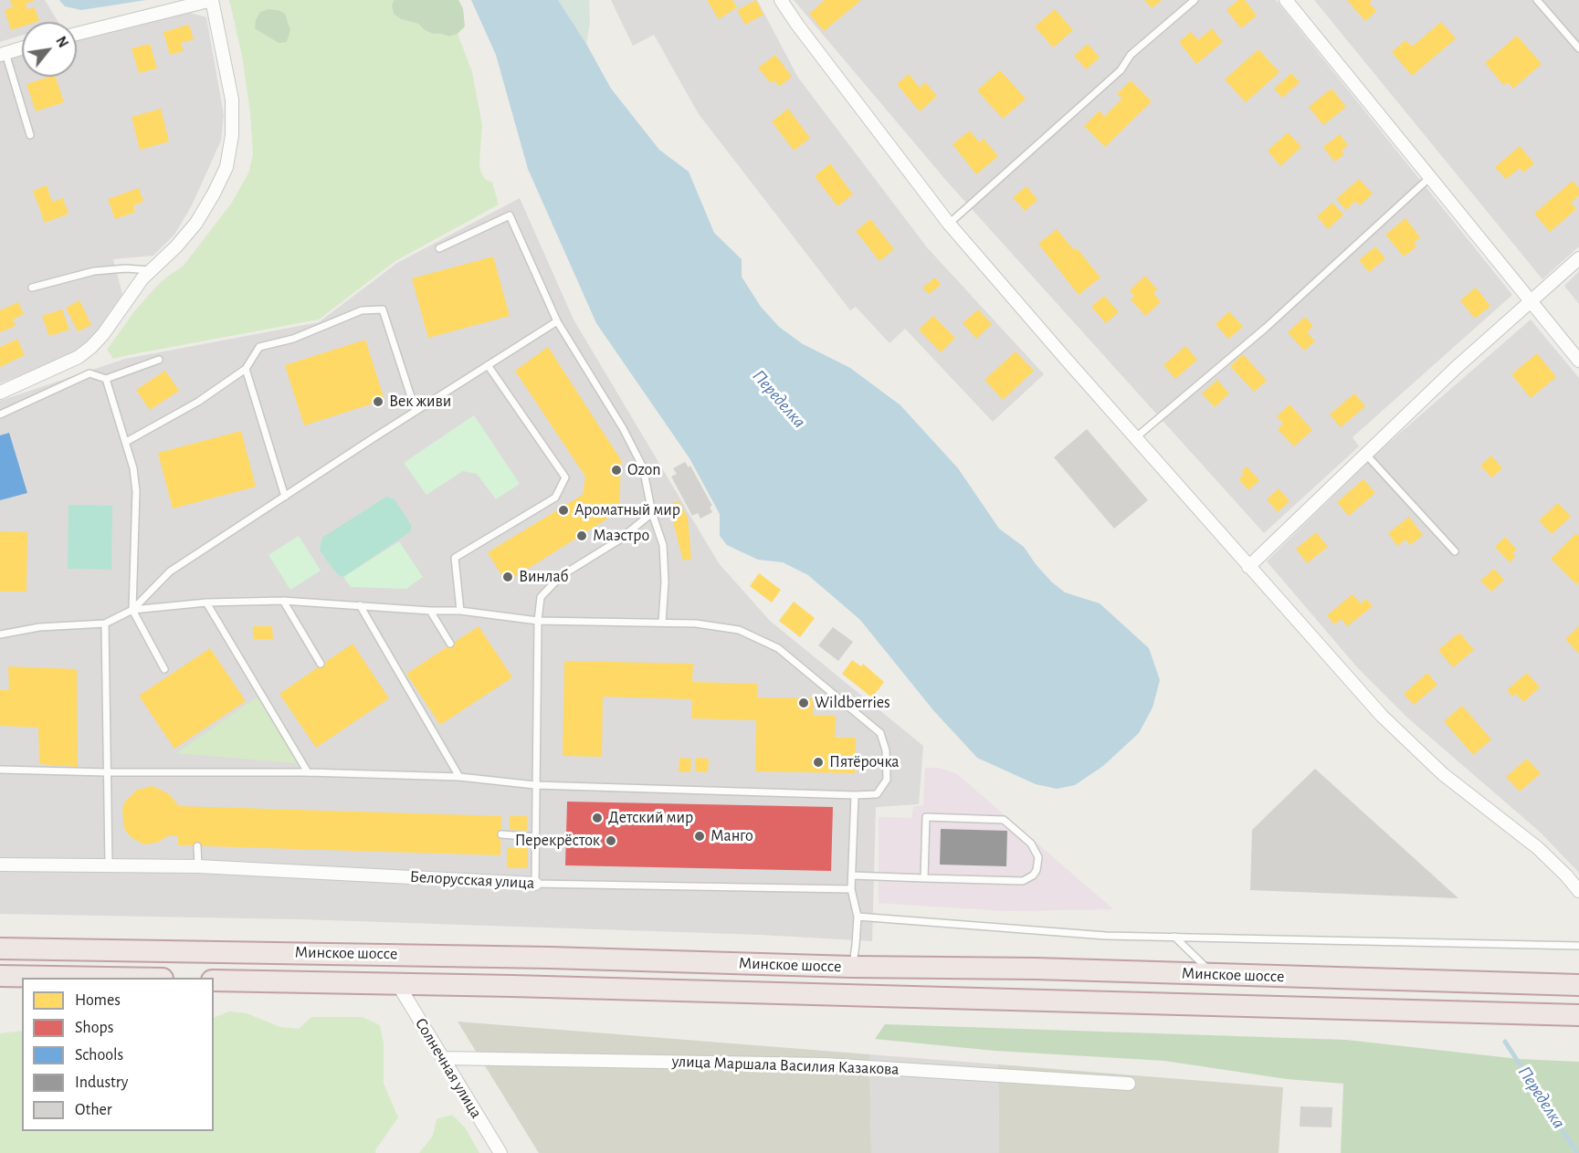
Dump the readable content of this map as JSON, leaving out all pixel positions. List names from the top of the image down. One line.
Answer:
{"streets":{"highway":["Минское шоссе"],"street":["Белорусская улица","улица Маршала Василия Казакова","Солнечная улица"]},"crossings":[["Минское шоссе","Солнечная улица"],["улица Маршала Василия Казакова","Солнечная улица"]],"water":["Переделка"],"places":["Век живи","Ozon","Ароматный мир","Маэстро","Винлаб","Wildberries","Пятёрочка","Детский мир","Манго","Перекрёсток"],"legend":["Homes","Shops","Schools","Industry","Other"],"north":"top right"}
